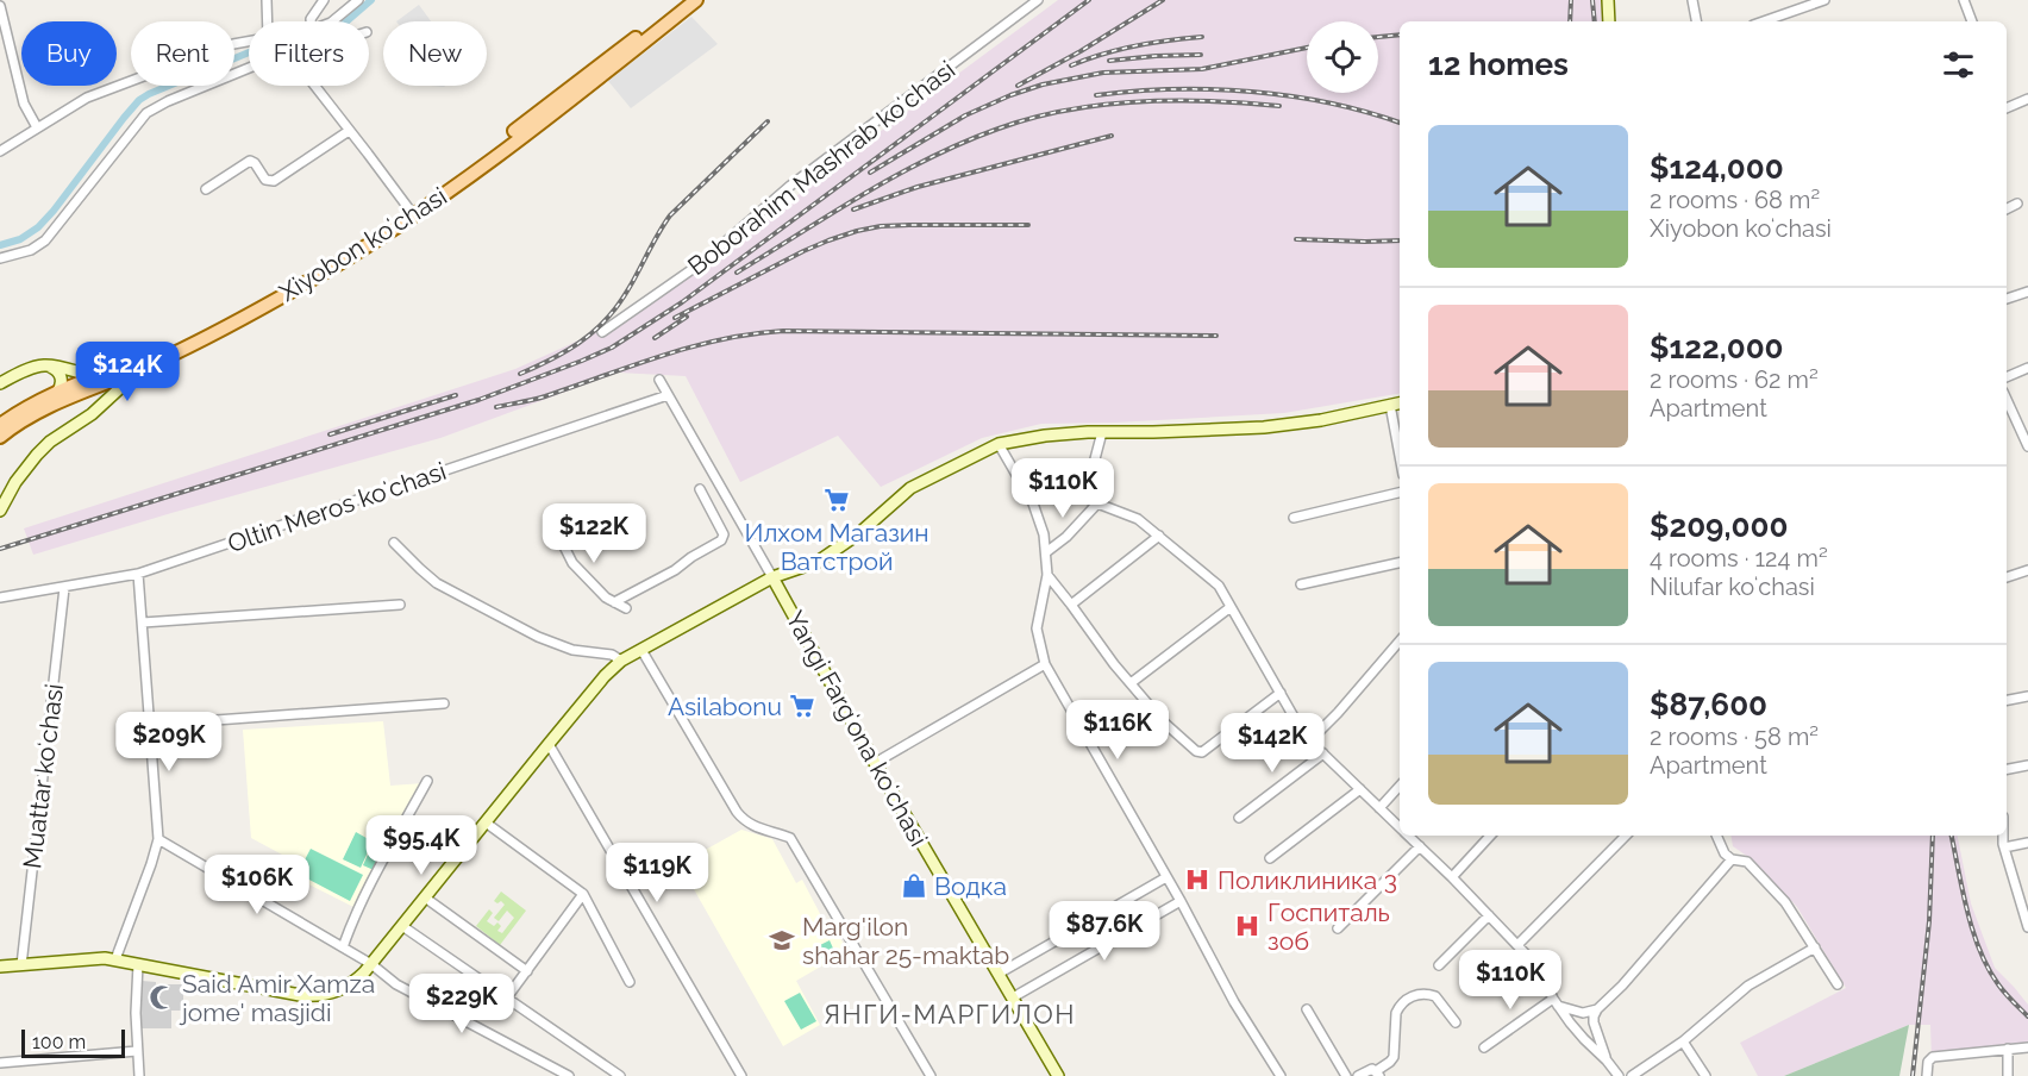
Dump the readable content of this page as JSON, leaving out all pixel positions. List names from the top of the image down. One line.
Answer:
{"streets":{"main road":["Xiyobon koʻchasi","Yangi Fargʻona koʻchasi"],"street":["Boborahim Mashrab koʻchasi","Oltin Meros koʻchasi","Muattar koʻchasi"]},"crossings":[["Oltin Meros koʻchasi","Yangi Fargʻona koʻchasi"],["Oltin Meros koʻchasi","Muattar koʻchasi"]],"districts":["ЯНГИ-МАРГИЛОН"],"places":{"supermarket":["Илхом Магазин Ватстрой","Asilabonu"],"hospital":["Поликлиника 3","Госпиталь зоб"],"shop":["Водка"],"school or university":["Marg'ilon shahar 25-maktab"],"mosque":["Said Amir Xamza jome' masjidi"]},"scale_bar":"100 m","page":{"chip":["Buy","Rent","Filters","New"],"heading":"12 homes","list":[{"name":"$124,000","note":"2 rooms · 68 m² · Xiyobon koʻchasi"},{"name":"$122,000","note":"2 rooms · 62 m² · Apartment"},{"name":"$209,000","note":"4 rooms · 124 m² · Nilufar koʻchasi"},{"name":"$87,600","note":"2 rooms · 58 m² · Apartment"}],"price":["$124K","$110K","$122K","$116K","$209K","$142K","$95.4K","$119K","$106K","$87.6K","$110K","$229K"],"scale":"100 m"}}
